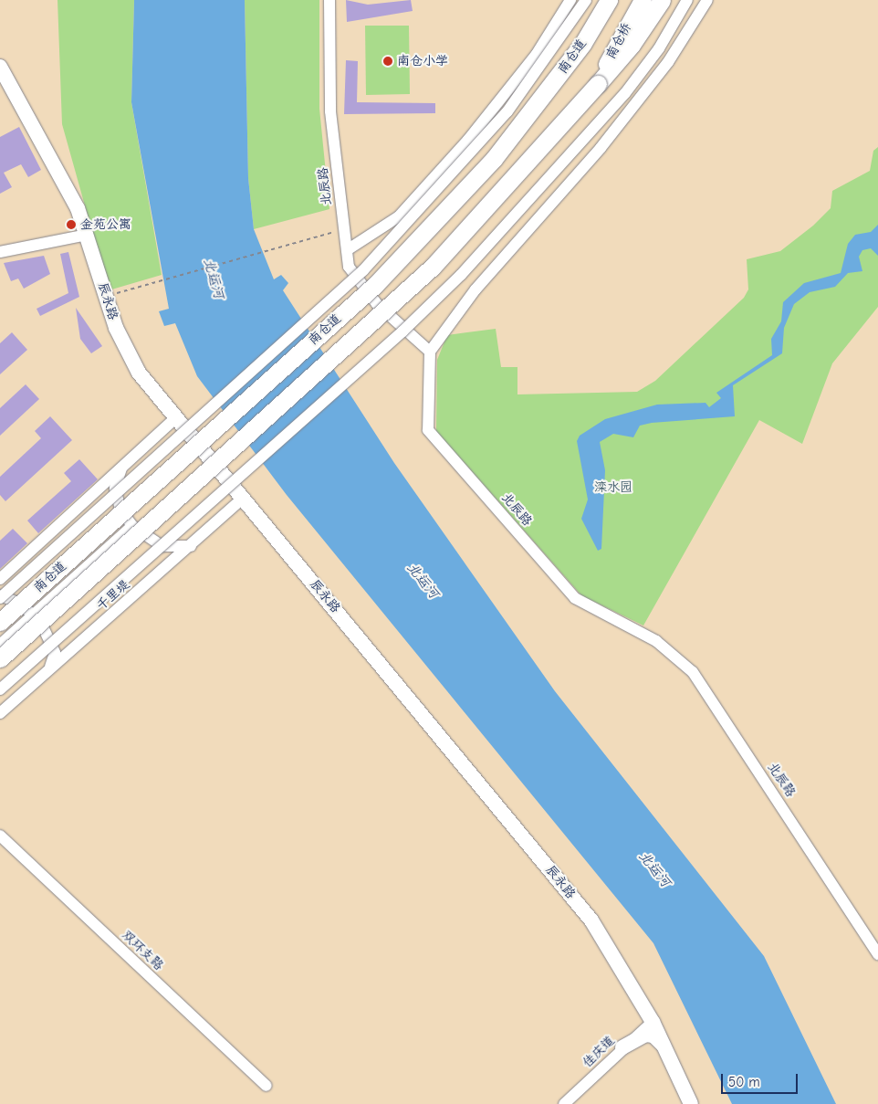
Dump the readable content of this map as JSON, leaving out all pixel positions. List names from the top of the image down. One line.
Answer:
{"streets":{"highway":["南仓桥","南仓道"],"main road":["辰永路"],"street":["北辰路","千里堤","双环支路","佳庆道"]},"crossings":[["南仓桥","南仓道"],["辰永路","千里堤"]],"water":["北运河"],"parks":["滦水园"],"places":["南仓小学","金苑公寓"],"scale_bar":"50 m"}
